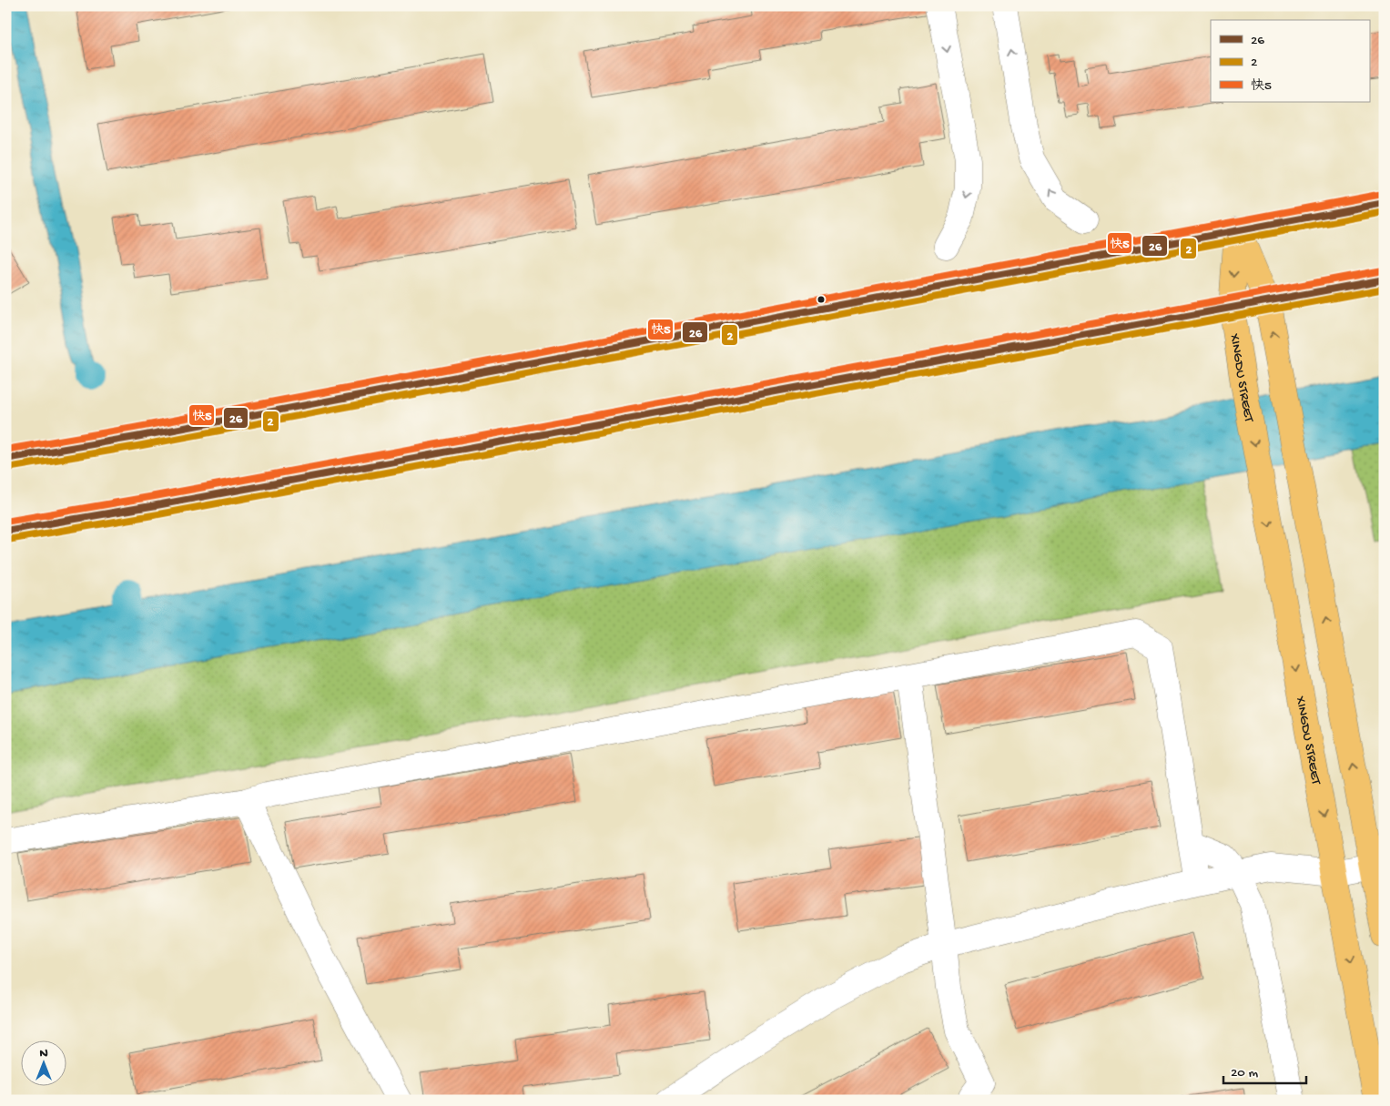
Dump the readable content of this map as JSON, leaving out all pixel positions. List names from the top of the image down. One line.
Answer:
{"streets":{"main road":["XINGDU STREET"]},"lines":["transit line 快5","transit line 26","transit line 2"],"legend":["26","2","快5"],"scale_bar":"20 m","north":"top"}
